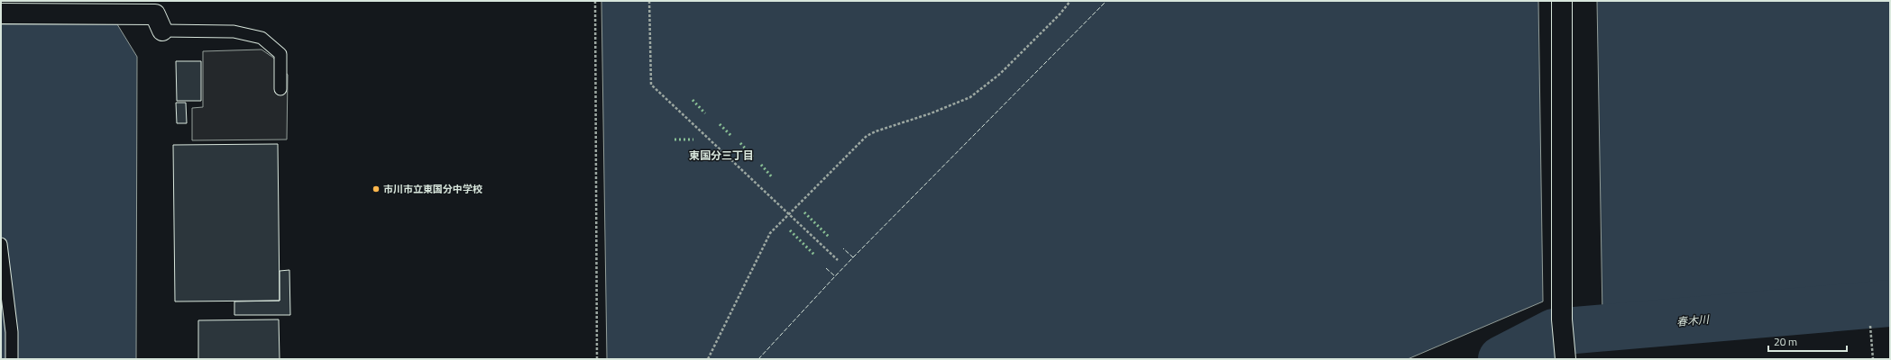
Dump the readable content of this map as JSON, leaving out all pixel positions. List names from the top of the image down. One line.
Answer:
{"districts":["東国分三丁目"],"water":["春木川"],"places":["市川市立東国分中学校"],"scale_bar":"20 m"}
